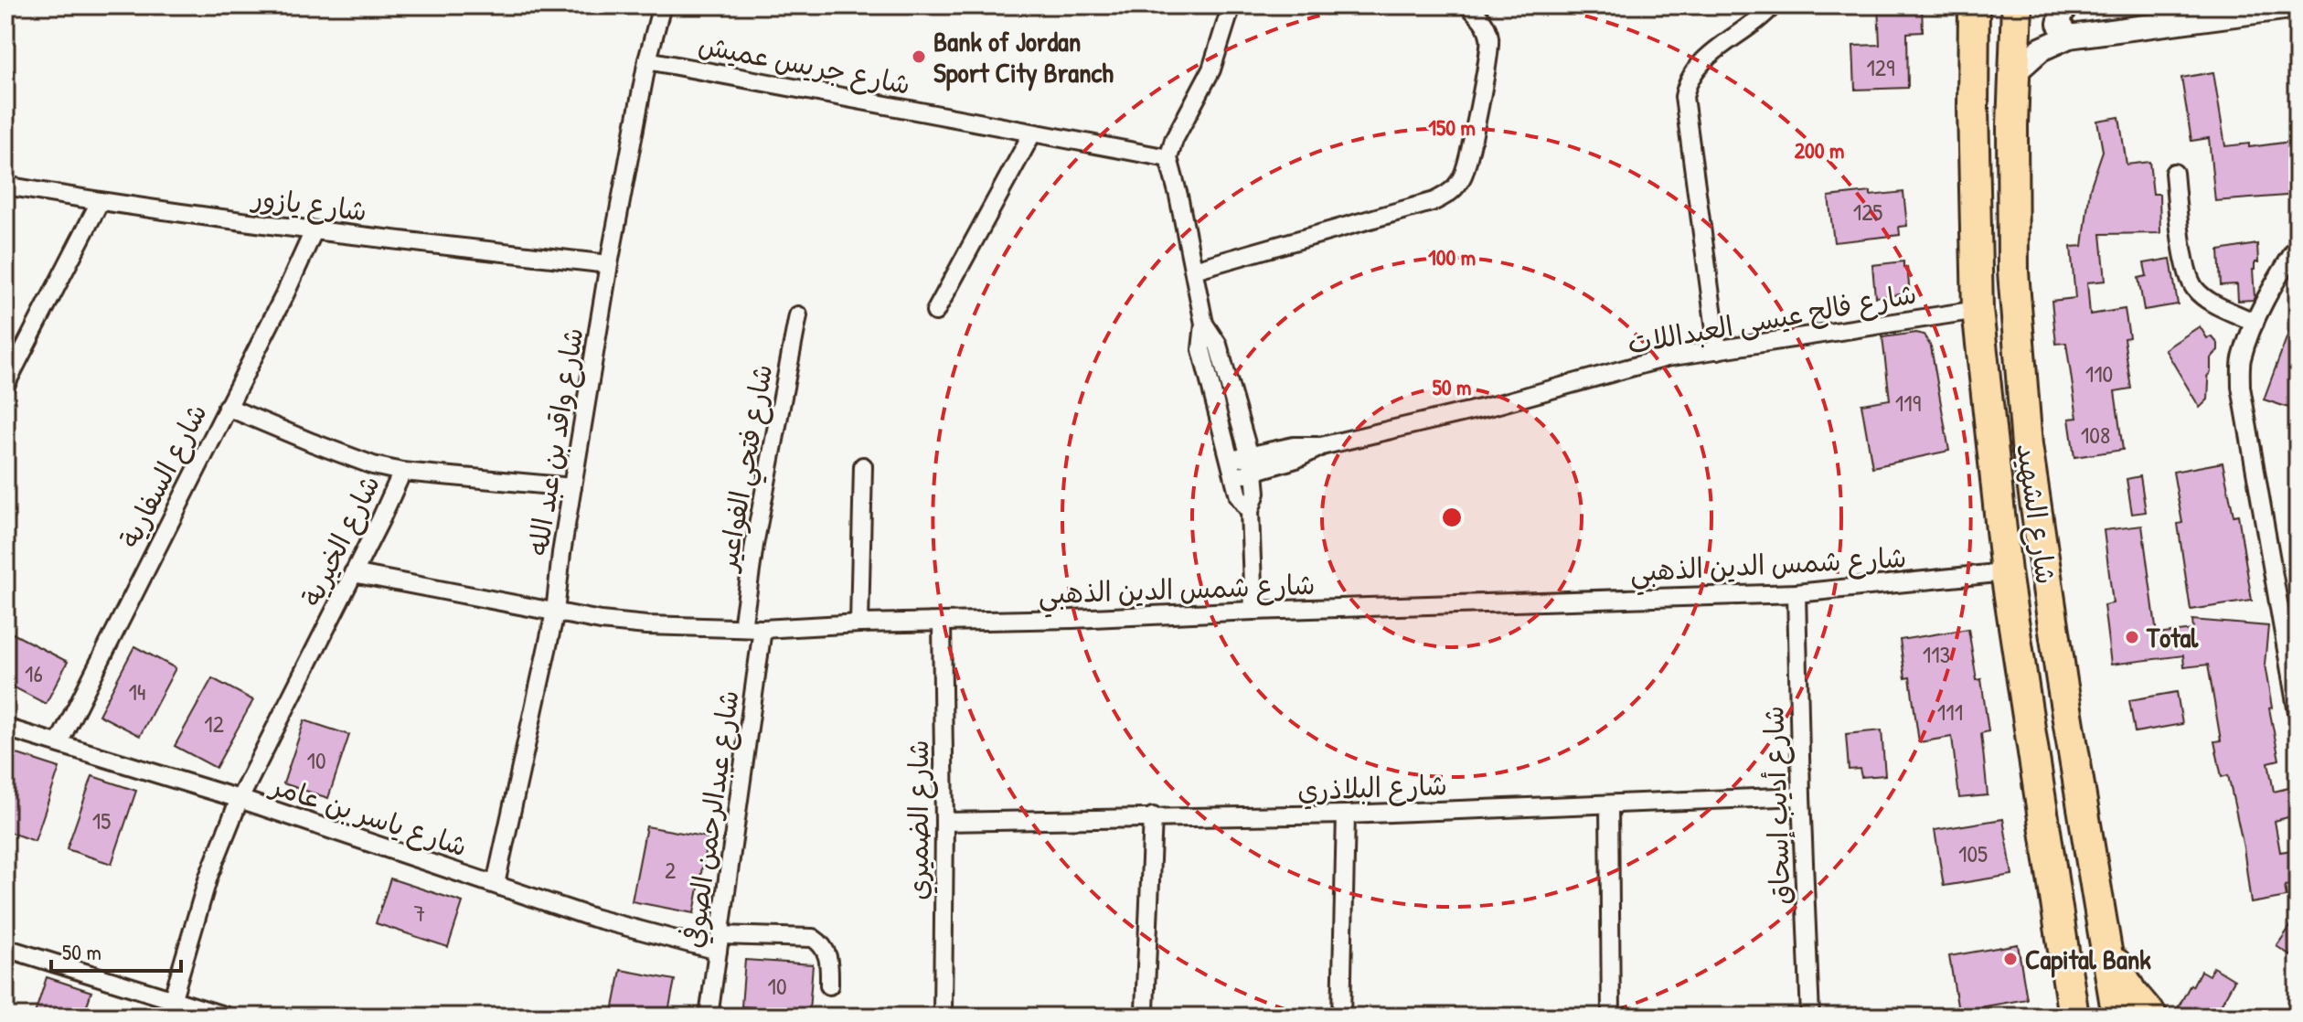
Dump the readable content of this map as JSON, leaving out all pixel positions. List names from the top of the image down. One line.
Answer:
{"streets":{"highway":["شارع الشهيد"],"street":["شارع جريس عميش","شارع يازور","شارع فالح عيسى العبداللات","شارع واقد بن عبد الله","شارع فتحي الفواعير","شارع السفارية","شارع الخيرية","شارع شمس الدين الذهبي","شارع البلاذري","شارع أديب إسحاق","شارع ياسر بن عامر","شارع عبدالرحمن الصوفي","شارع الضميري"]},"crossings":[["شارع جريس عميش","شارع واقد بن عبد الله"],["شارع يازور","شارع واقد بن عبد الله"],["شارع يازور","شارع السفارية"],["شارع فالح عيسى العبداللات","شارع الشهيد"],["شارع واقد بن عبد الله","شارع شمس الدين الذهبي"],["شارع واقد بن عبد الله","شارع ياسر بن عامر"],["شارع فتحي الفواعير","شارع شمس الدين الذهبي"],["شارع السفارية","شارع الخيرية"],["شارع السفارية","شارع ياسر بن عامر"],["شارع الشهيد","شارع شمس الدين الذهبي"],["شارع الخيرية","شارع شمس الدين الذهبي"],["شارع الخيرية","شارع ياسر بن عامر"],["شارع شمس الدين الذهبي","شارع أديب إسحاق"],["شارع شمس الدين الذهبي","شارع عبدالرحمن الصوفي"],["شارع شمس الدين الذهبي","شارع الضميري"],["شارع البلاذري","شارع أديب إسحاق"],["شارع البلاذري","شارع الضميري"],["شارع ياسر بن عامر","شارع عبدالرحمن الصوفي"]],"places":["Bank of Jordan Sport City Branch","Total","Capital Bank"],"house_numbers":["129","125","110","119","108","113","16","14","111","12","10","15","105","2","7","10"],"scale_bar":"50 m","rings":["150 m","200 m","100 m","50 m"]}
